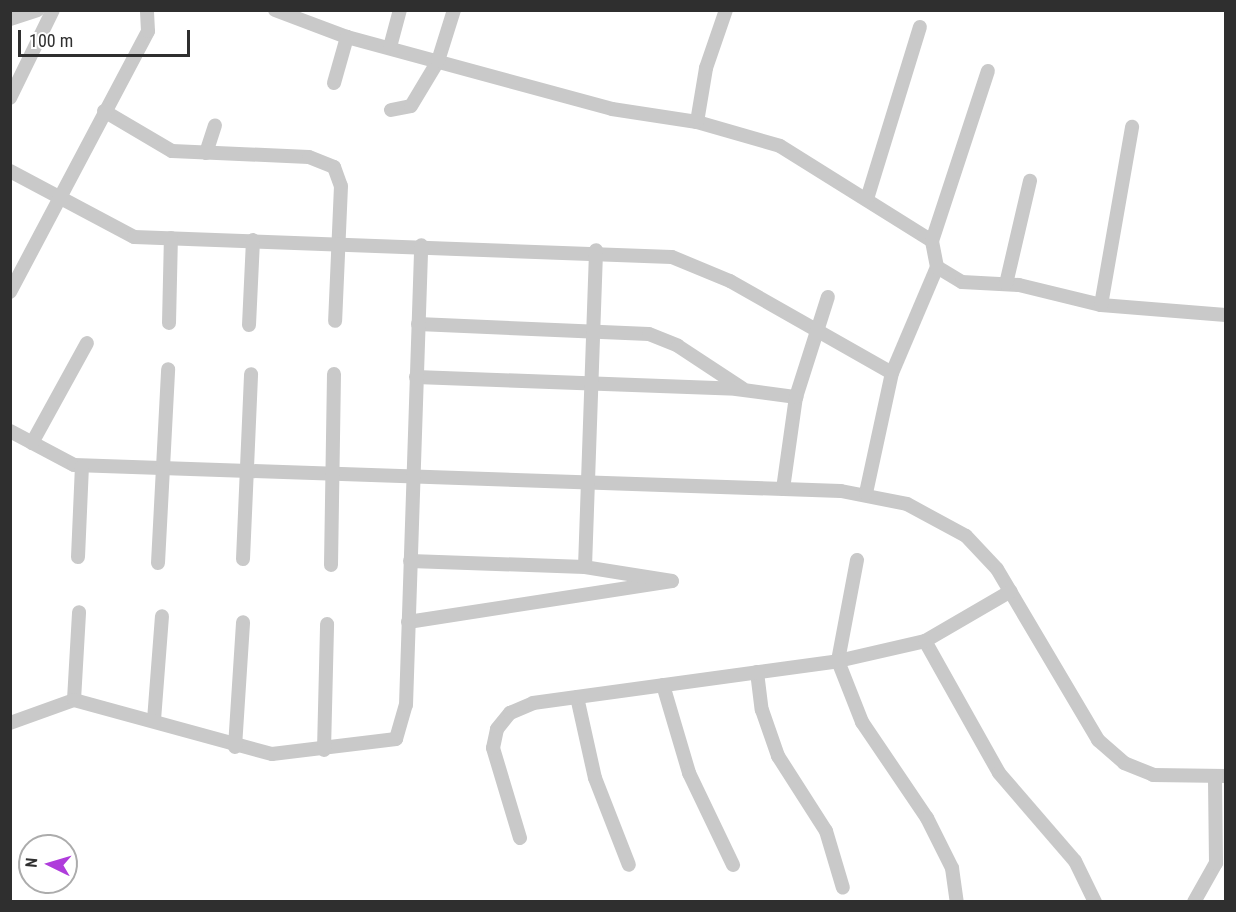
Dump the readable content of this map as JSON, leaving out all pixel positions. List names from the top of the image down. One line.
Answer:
{"scale_bar":"100 m","north":"left"}
